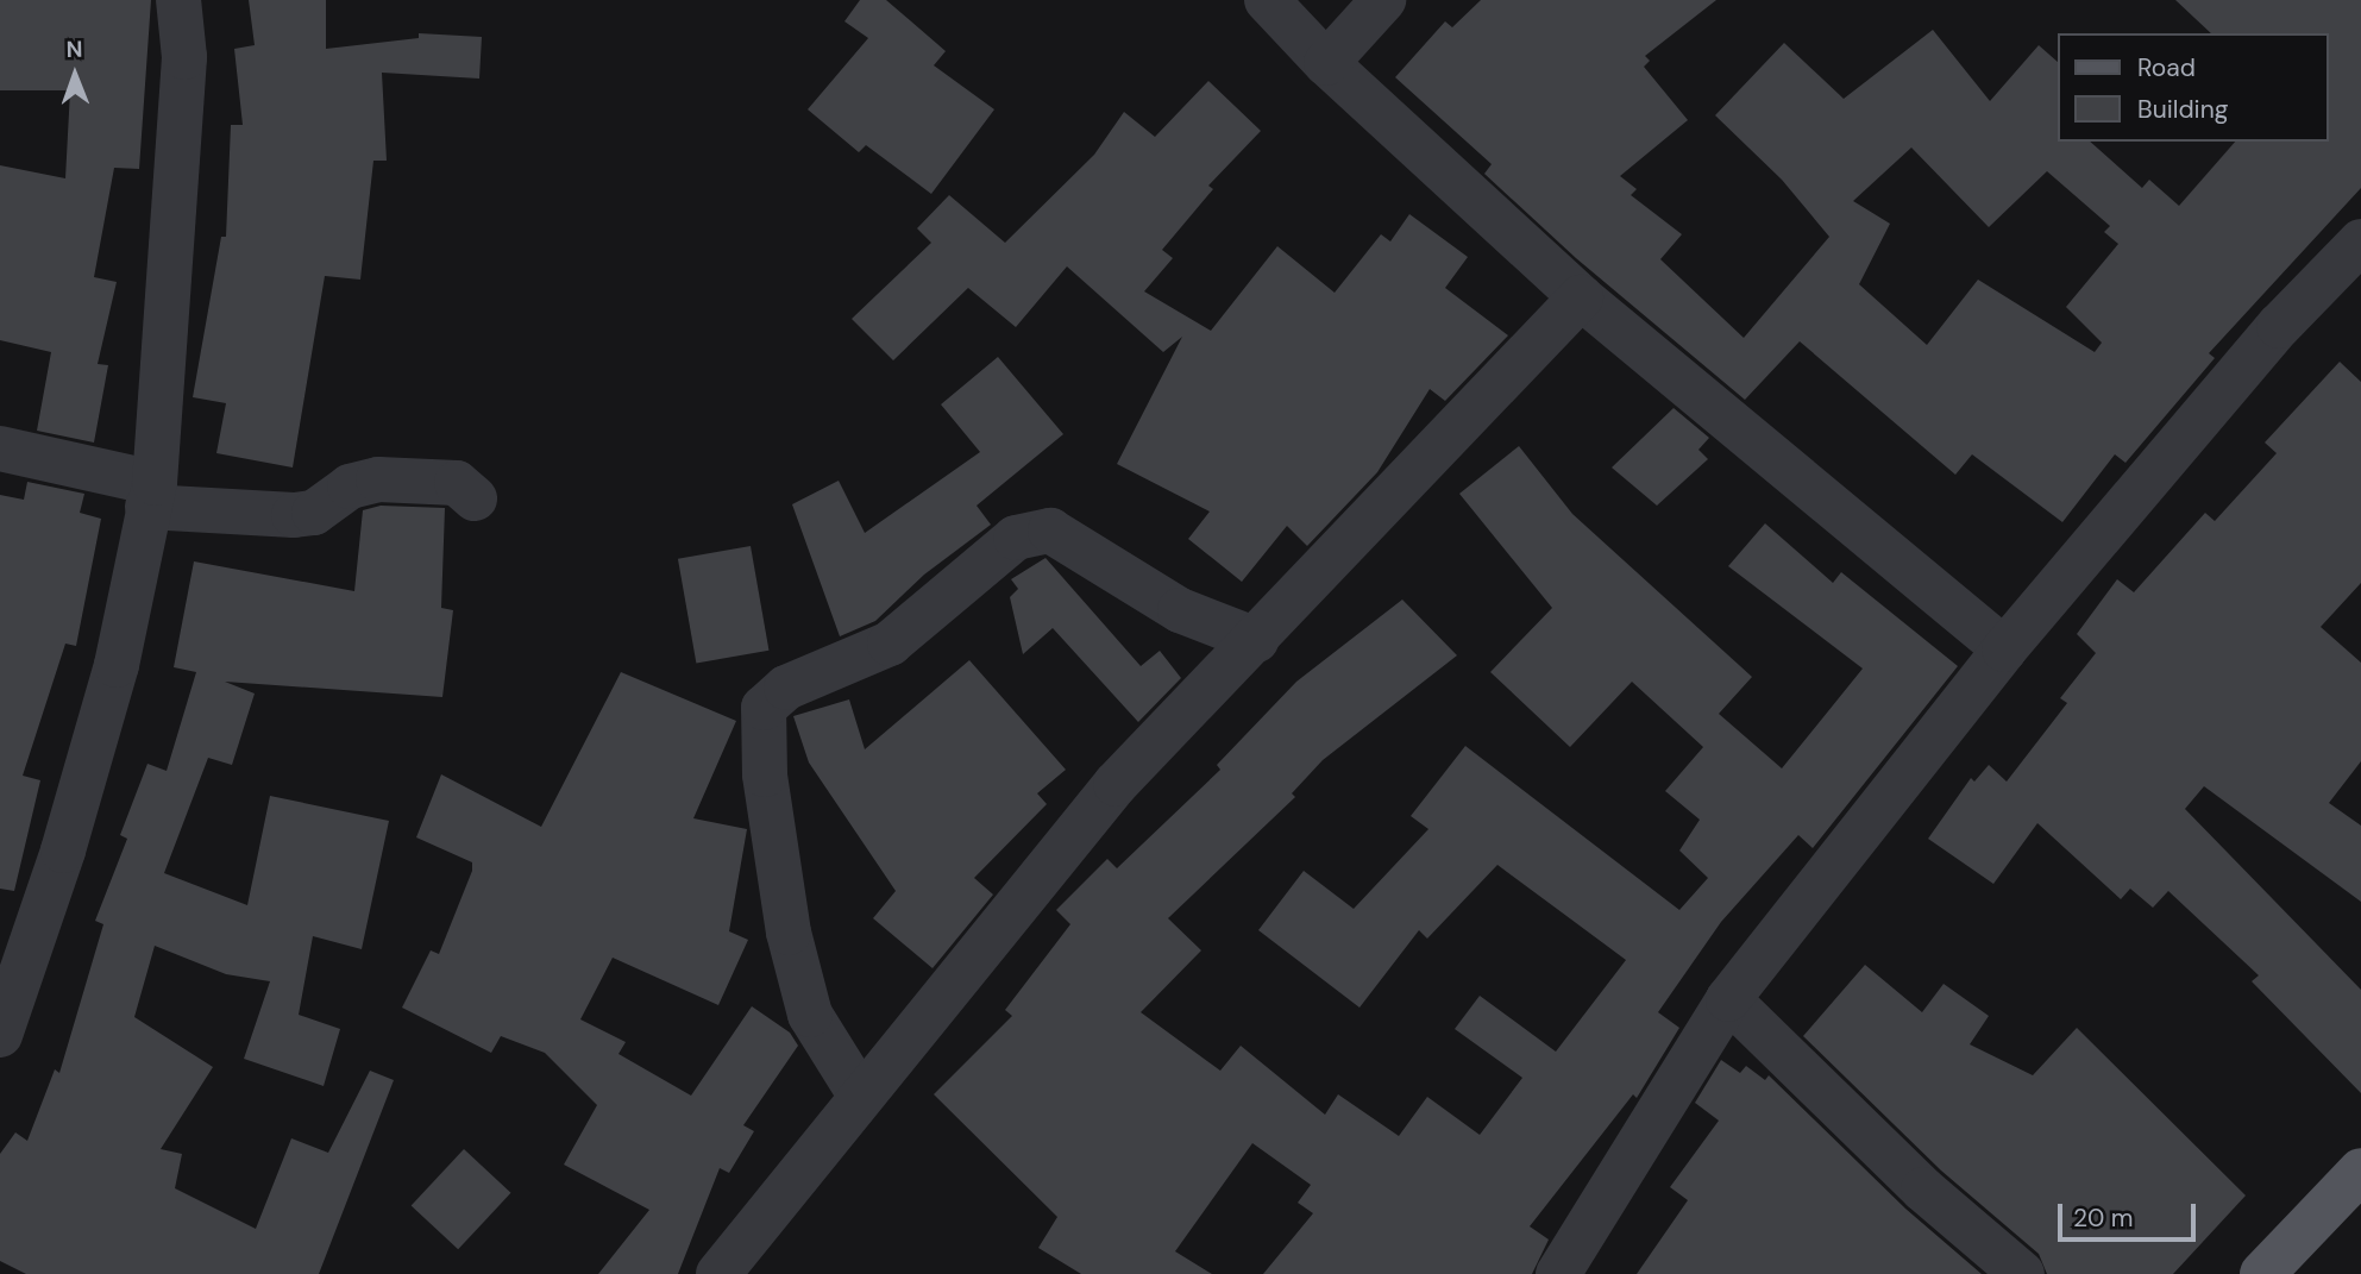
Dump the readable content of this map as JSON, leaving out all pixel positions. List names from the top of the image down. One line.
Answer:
{"legend":["Road","Building"],"scale_bar":"20 m","north":"top"}
